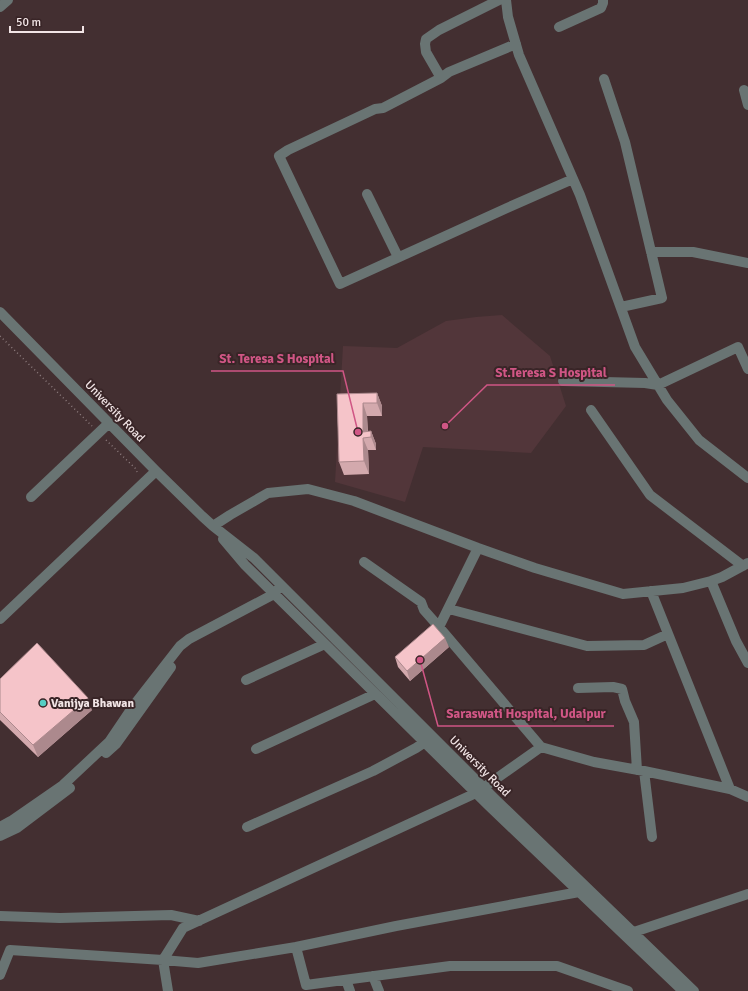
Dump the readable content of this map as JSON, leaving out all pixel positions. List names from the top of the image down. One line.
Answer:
{"streets":{"street":["University Road"]},"places":["St.Teresa S Hospital","St. Teresa S Hospital","Saraswati Hospital, Udaipur","Vanijya Bhawan"],"scale_bar":"50 m"}
